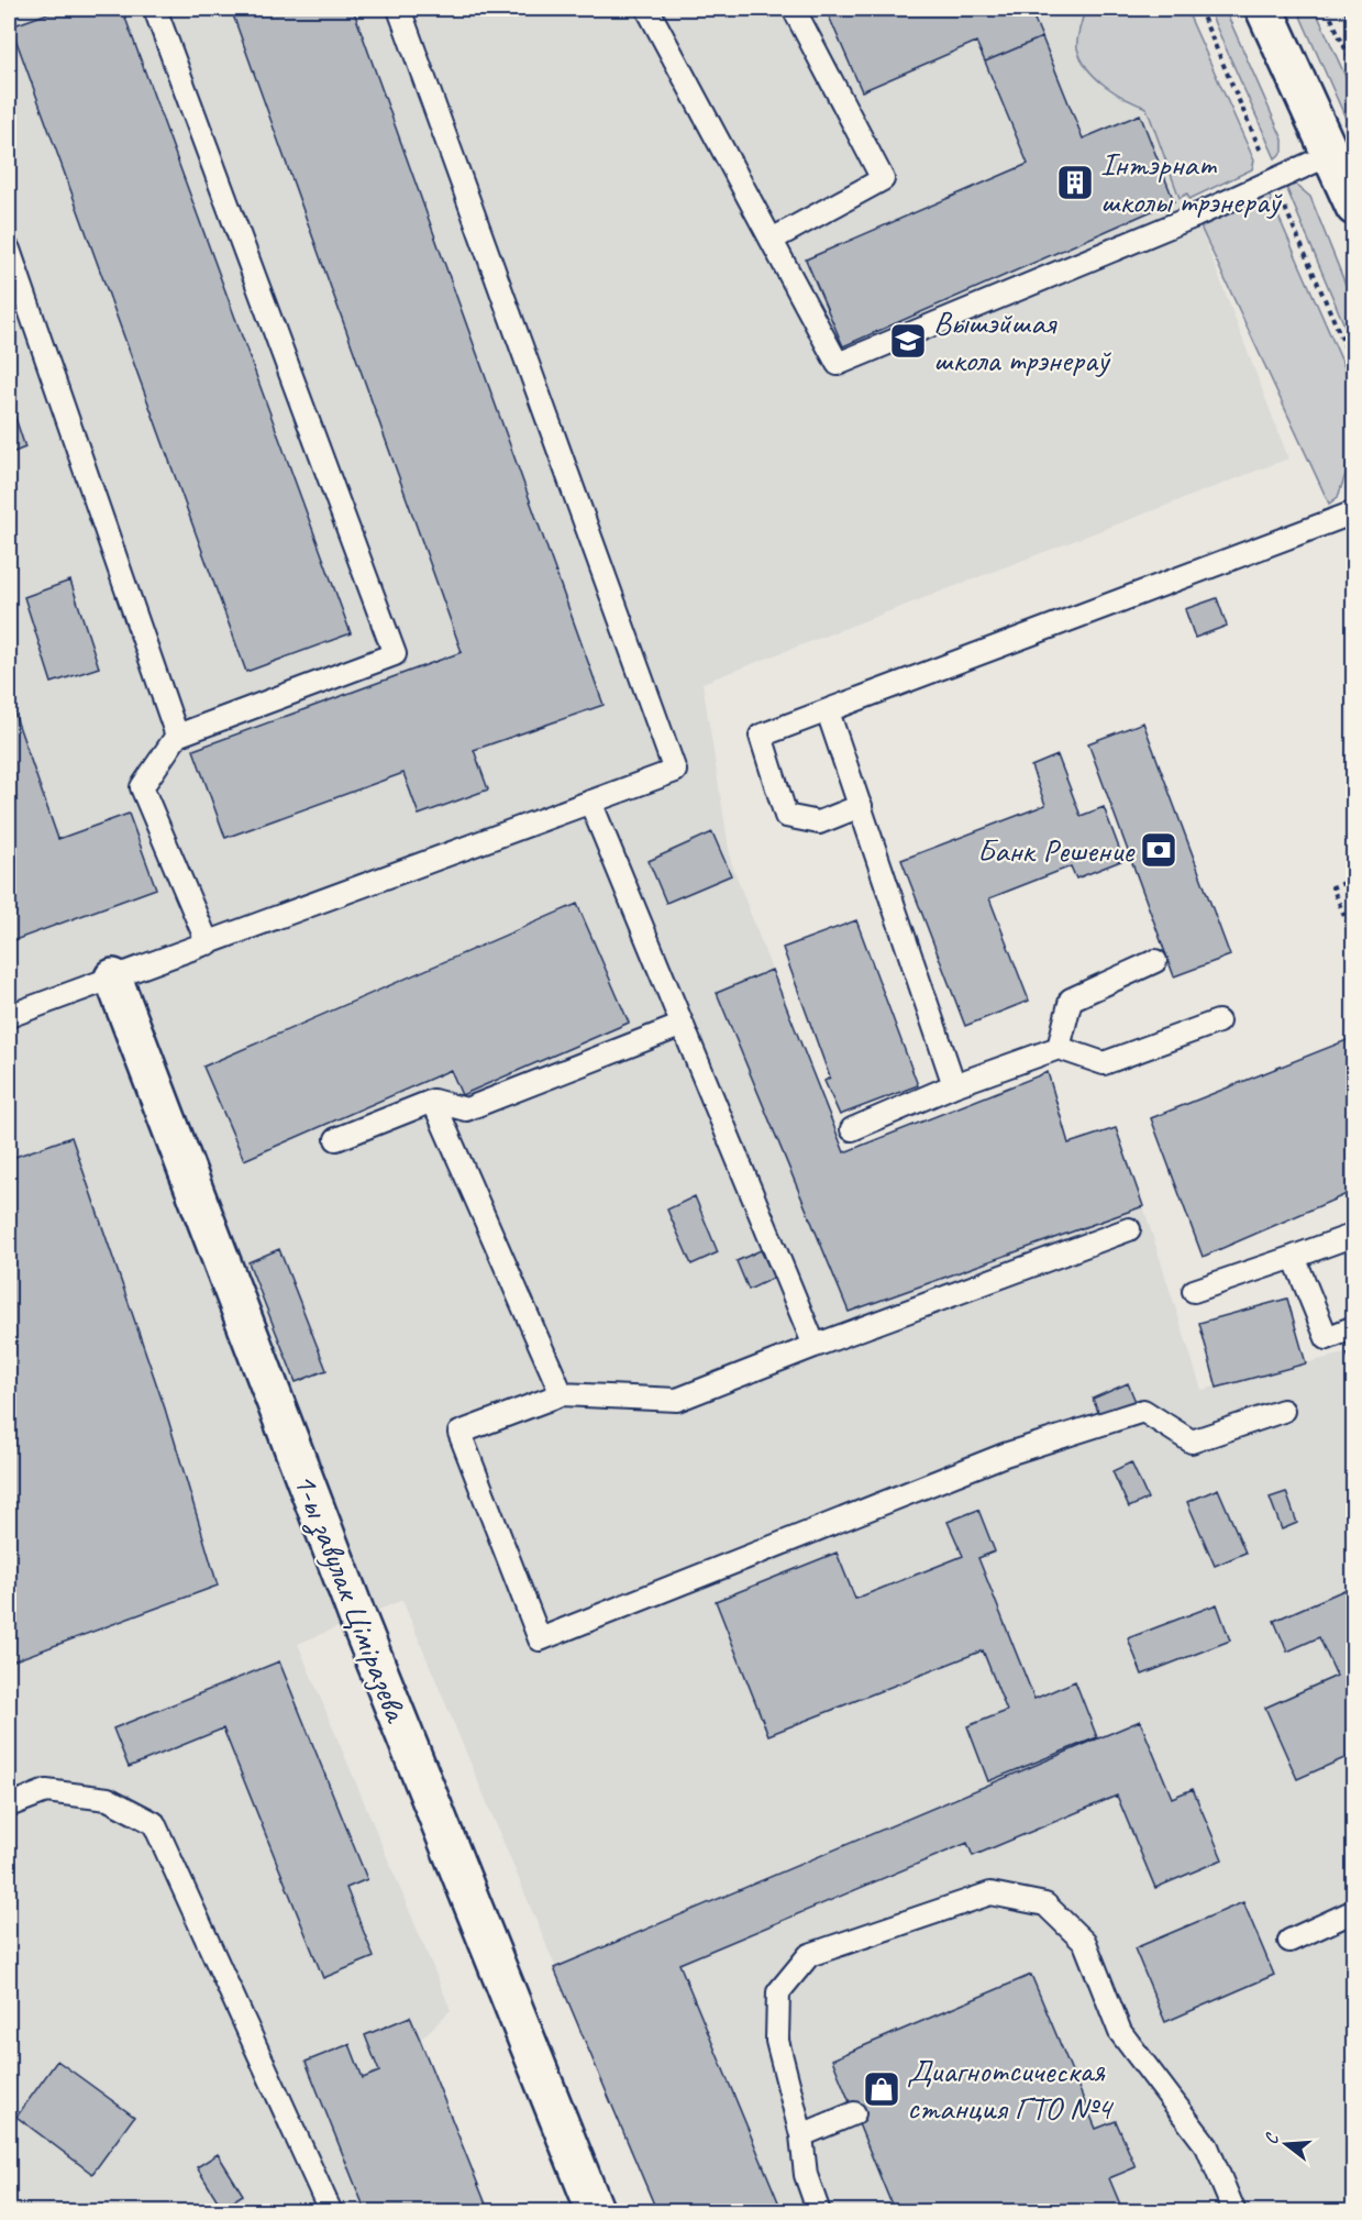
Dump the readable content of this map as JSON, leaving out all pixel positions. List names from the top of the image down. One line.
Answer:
{"streets":{"street":["1-ы завулак Ціміразева"]},"places":{"building":["Інтэрнат школы трэнераў"],"school or university":["Вышэйшая школа трэнераў"],"bank":["Банк Решение"],"shop":["Диагнотсическая станция ГТО №4"]},"north":"left"}
